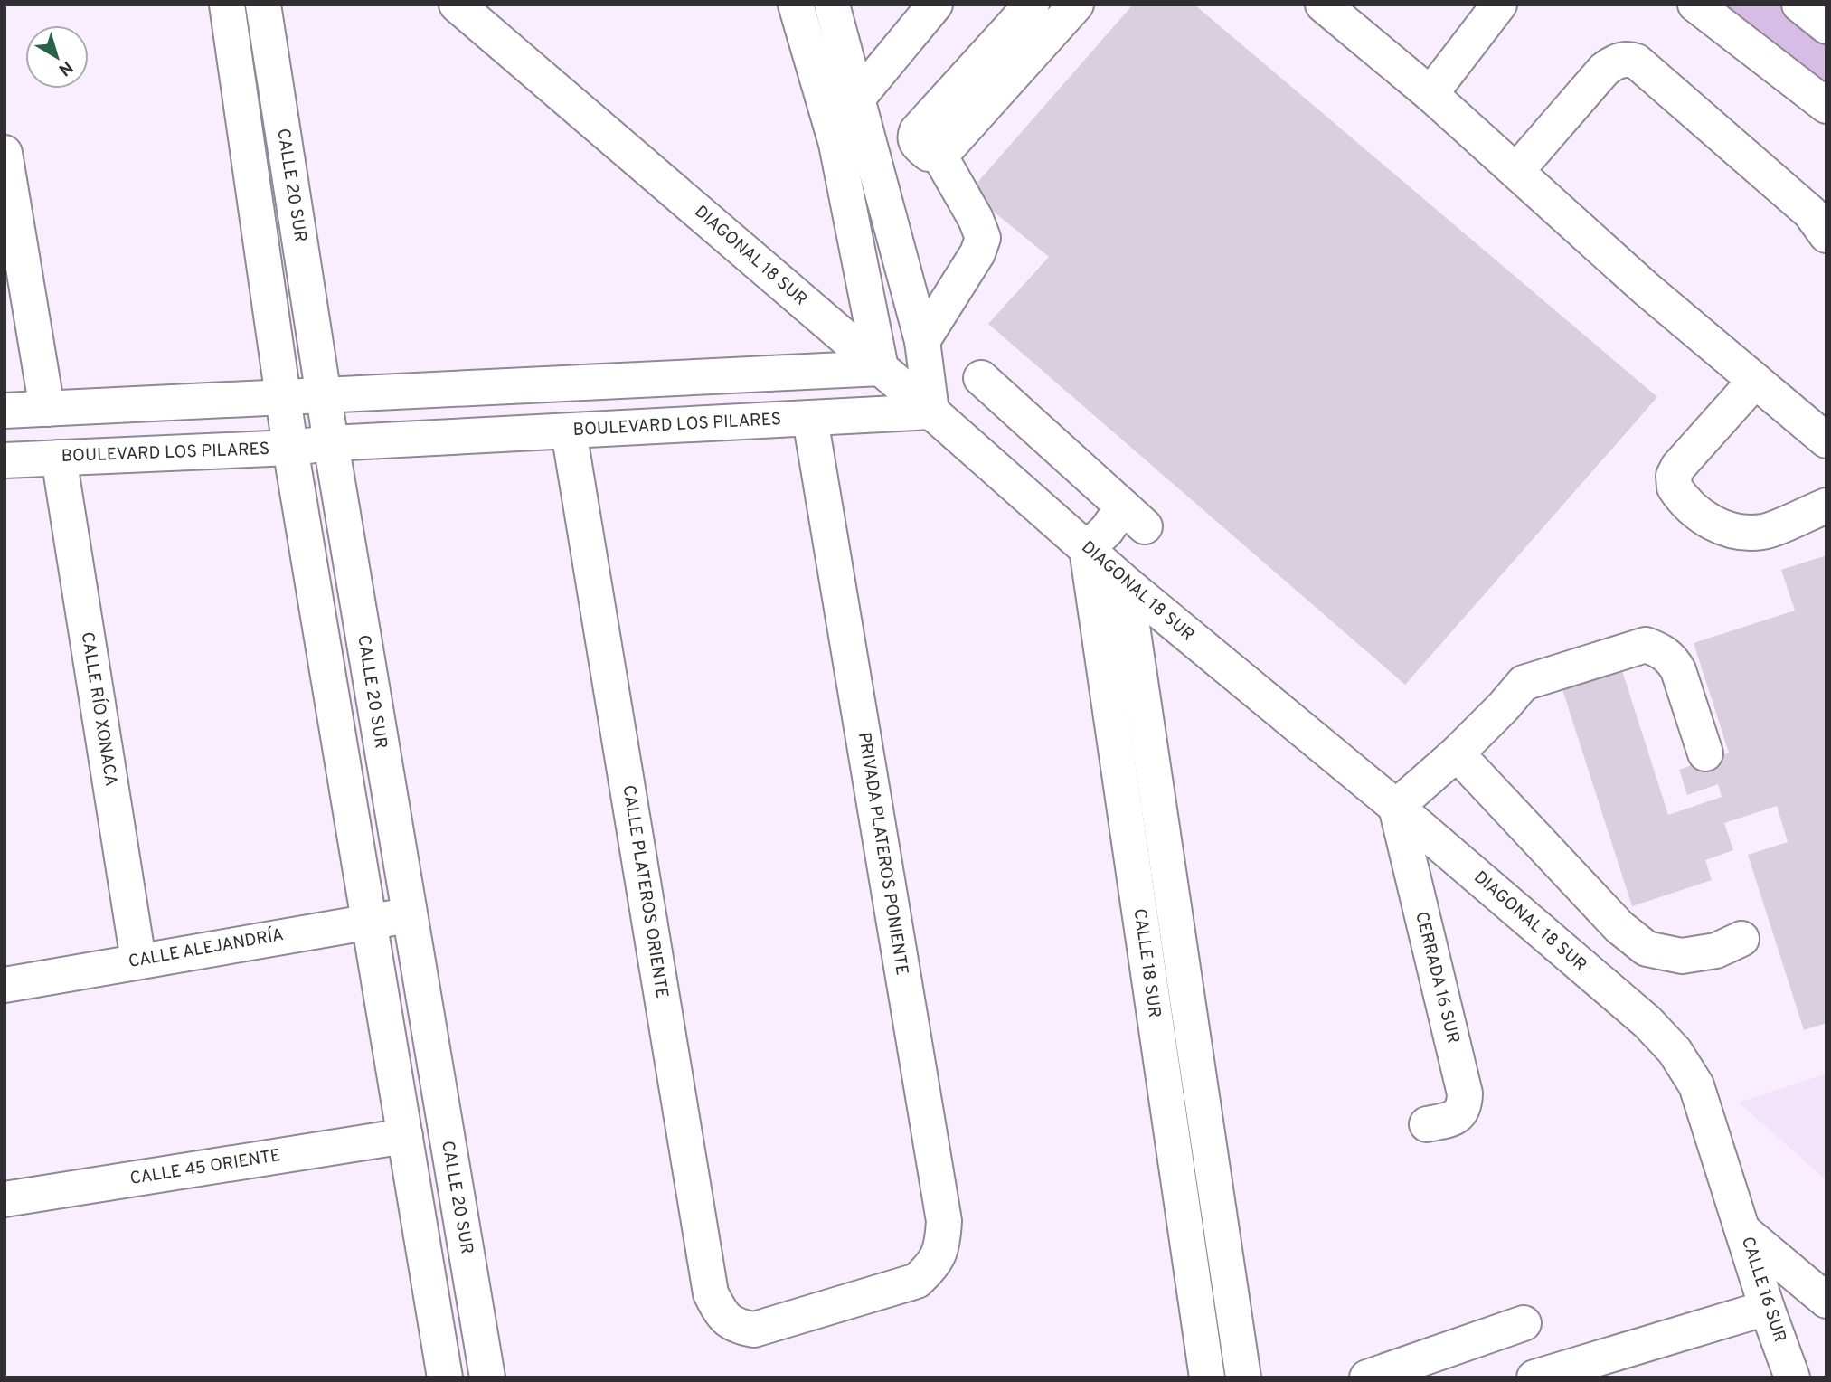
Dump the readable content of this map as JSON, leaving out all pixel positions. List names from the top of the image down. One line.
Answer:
{"streets":{"street":["CALLE 20 SUR","DIAGONAL 18 SUR","BOULEVARD LOS PILARES","CALLE RÍO XONACA","PRIVADA PLATEROS PONIENTE","CALLE PLATEROS ORIENTE","CALLE ALEJANDRÍA","CALLE 18 SUR","CERRADA 16 SUR","CALLE 45 ORIENTE","CALLE 16 SUR"]},"crossings":[["CALLE 20 SUR","BOULEVARD LOS PILARES"],["CALLE 20 SUR","CALLE ALEJANDRÍA"],["DIAGONAL 18 SUR","BOULEVARD LOS PILARES"],["DIAGONAL 18 SUR","CALLE 18 SUR"],["DIAGONAL 18 SUR","CERRADA 16 SUR"],["DIAGONAL 18 SUR","CALLE 16 SUR"],["BOULEVARD LOS PILARES","CALLE RÍO XONACA"],["BOULEVARD LOS PILARES","PRIVADA PLATEROS PONIENTE"],["BOULEVARD LOS PILARES","CALLE PLATEROS ORIENTE"],["CALLE RÍO XONACA","CALLE ALEJANDRÍA"],["PRIVADA PLATEROS PONIENTE","CALLE PLATEROS ORIENTE"]],"north":"bottom right"}
